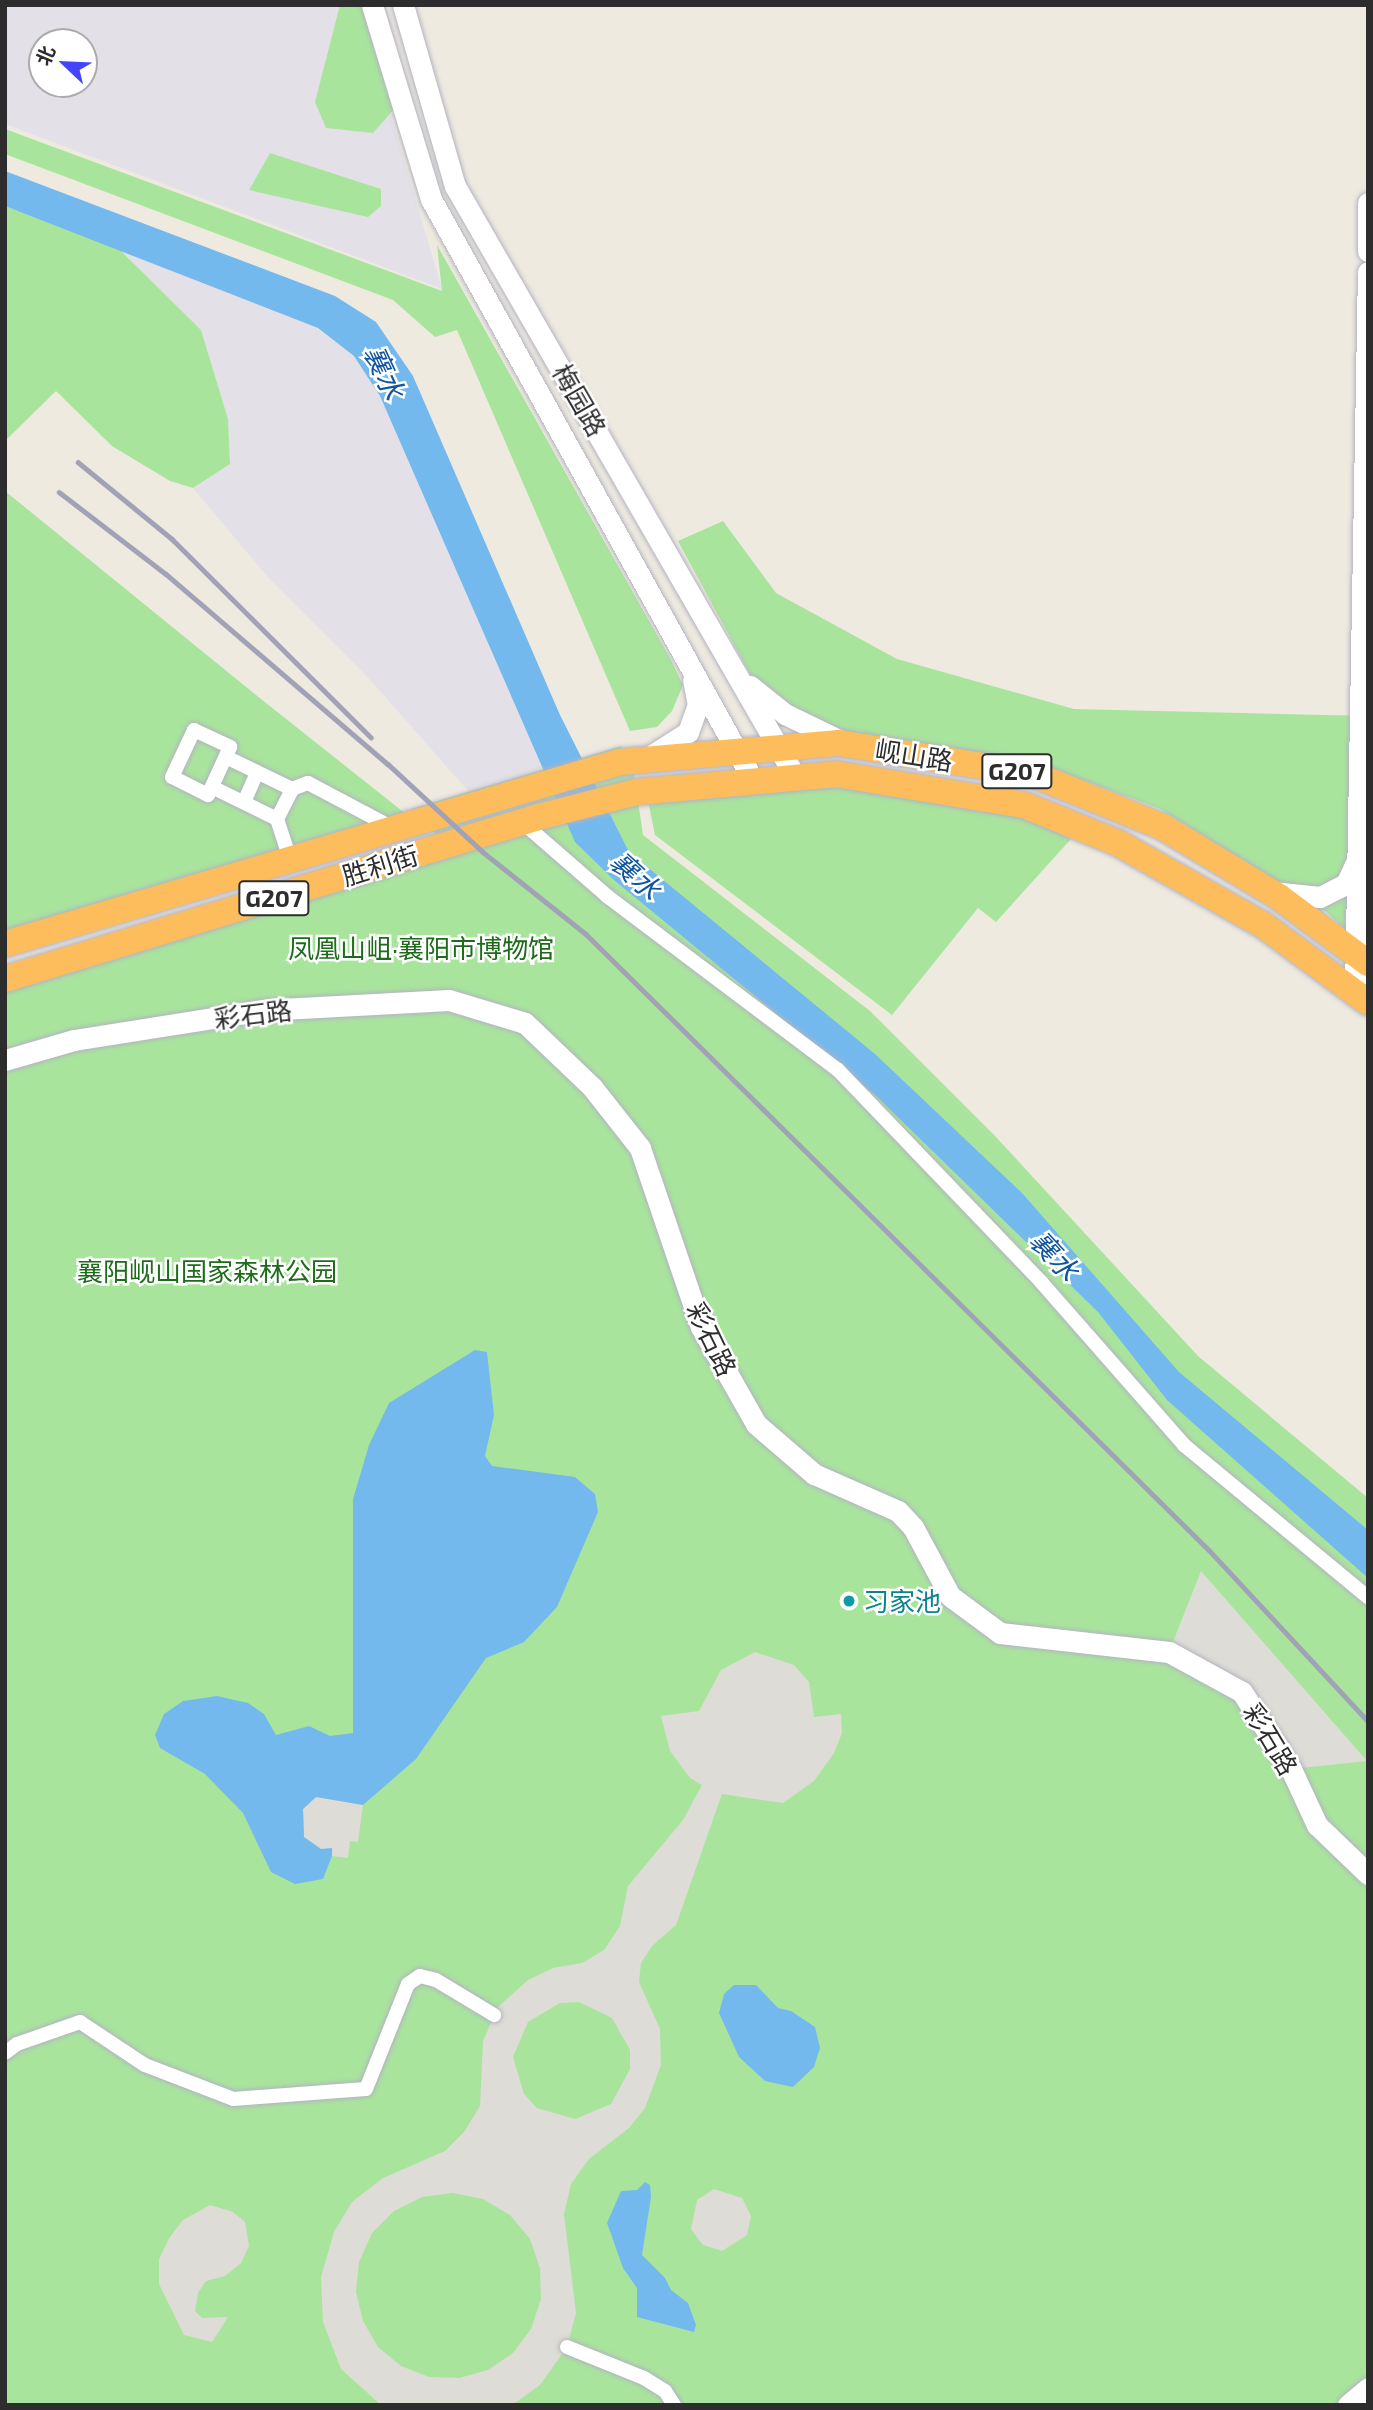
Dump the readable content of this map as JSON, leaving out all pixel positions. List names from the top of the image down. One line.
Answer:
{"streets":{"highway":["岘山路","G207","胜利街"],"street":["梅园路","彩石路"]},"crossings":[["梅园路","岘山路"],["岘山路","胜利街"]],"water":["襄水"],"parks":["凤凰山岨·襄阳市博物馆","襄阳岘山国家森林公园"],"places":["习家池"],"north":"top left"}
